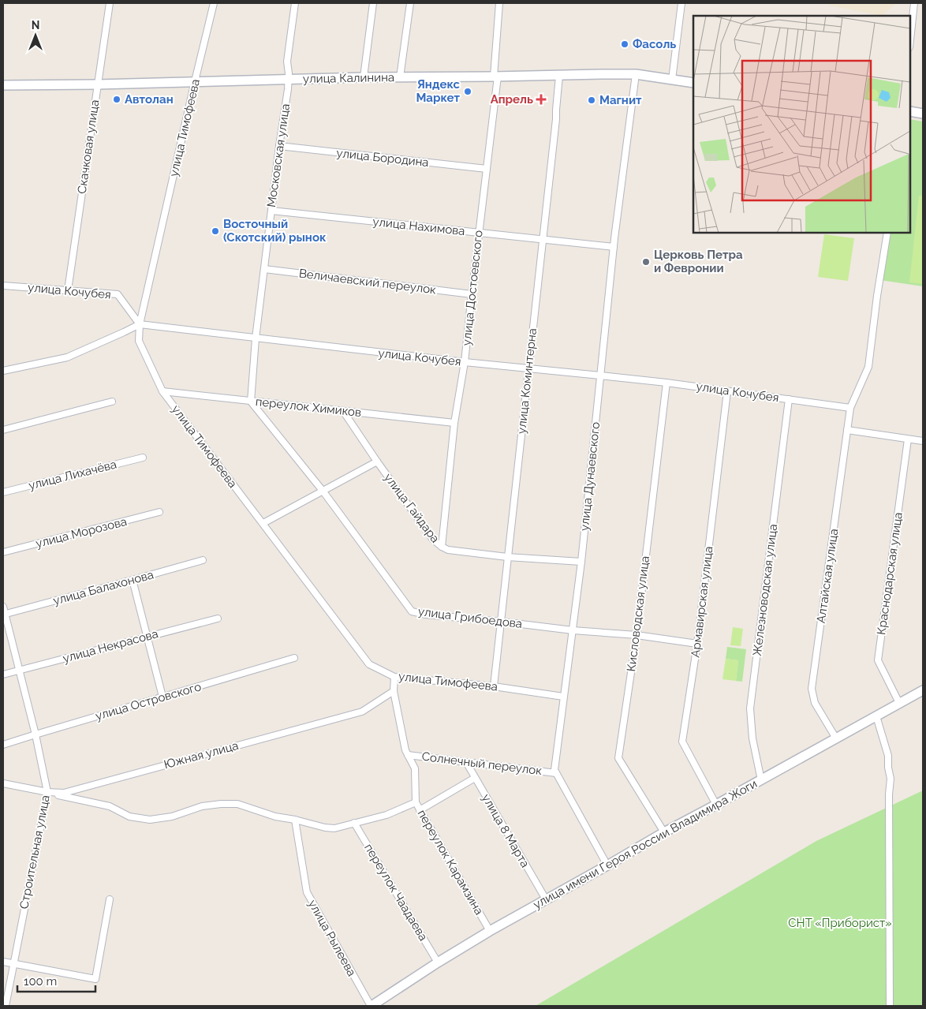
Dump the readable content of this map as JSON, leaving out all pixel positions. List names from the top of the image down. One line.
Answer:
{"streets":{"main road":["улица Калинина","улица имени Героя России Владимира Жоги"],"street":["улица Тимофеева","Скачковая улица","Московская улица","улица Бородина","улица Нахимова","Величаевский переулок","улица Достоевского","улица Кочубея","улица Коминтерна","переулок Химиков","улица Лихачёва","улица Дунаевского","улица Гайдара","улица Морозова","Краснодарская улица","Алтайская улица","улица Балахонова","Железноводская улица","Армавирская улица","Кисловодская улица","улица Грибоедова","улица Некрасова","улица Островского","Южная улица","Солнечный переулок","улица 8 Марта","Строительная улица","переулок Карамзина","переулок Чаадаева","улица Рылеева"]},"crossings":[["улица Калинина","улица Тимофеева"],["улица Калинина","Скачковая улица"],["улица Калинина","Московская улица"],["улица Калинина","улица Достоевского"],["улица Калинина","улица Коминтерна"],["улица Калинина","улица Дунаевского"],["улица Тимофеева","улица Кочубея"],["улица Тимофеева","улица Коминтерна"],["улица Тимофеева","переулок Химиков"],["улица Тимофеева","улица Дунаевского"],["улица Тимофеева","переулок Карамзина"],["Скачковая улица","улица Кочубея"],["Московская улица","улица Бородина"],["Московская улица","улица Нахимова"],["Московская улица","Величаевский переулок"],["Московская улица","улица Кочубея"],["Московская улица","переулок Химиков"],["Московская улица","улица Грибоедова"],["улица Бородина","улица Достоевского"],["улица Нахимова","улица Достоевского"],["улица Нахимова","улица Коминтерна"],["улица Нахимова","улица Дунаевского"],["Величаевский переулок","улица Достоевского"],["улица Достоевского","улица Кочубея"],["улица Достоевского","переулок Химиков"],["улица Достоевского","улица Гайдара"],["улица Кочубея","улица Коминтерна"],["улица Кочубея","улица Дунаевского"],["улица Кочубея","Алтайская улица"],["улица Кочубея","Железноводская улица"],["улица Кочубея","Армавирская улица"],["улица Кочубея","Кисловодская улица"],["улица Коминтерна","улица Гайдара"],["улица Коминтерна","улица Грибоедова"],["переулок Химиков","улица Гайдара"],["переулок Химиков","улица Грибоедова"],["улица Дунаевского","улица Гайдара"],["улица Дунаевского","улица Грибоедова"],["улица Дунаевского","Солнечный переулок"],["Краснодарская улица","улица имени Героя России Владимира Жоги"],["Алтайская улица","улица имени Героя России Владимира Жоги"],["улица Балахонова","Строительная улица"],["Железноводская улица","улица имени Героя России Владимира Жоги"],["Армавирская улица","улица Грибоедова"],["Армавирская улица","улица имени Героя России Владимира Жоги"],["Кисловодская улица","улица Грибоедова"],["Кисловодская улица","улица имени Героя России Владимира Жоги"],["улица Некрасова","Строительная улица"],["улица Островского","Строительная улица"],["Южная улица","Строительная улица"],["Южная улица","переулок Карамзина"],["Солнечный переулок","улица 8 Марта"],["Солнечный переулок","переулок Карамзина"],["улица 8 Марта","улица имени Героя России Владимира Жоги"],["улица имени Героя России Владимира Жоги","переулок Карамзина"],["улица имени Героя России Владимира Жоги","переулок Чаадаева"],["улица имени Героя России Владимира Жоги","улица Рылеева"]],"parks":["СНТ «Приборист»"],"places":{"other":["Фасоль","Яндекс Маркет","Автолан","Магнит","Восточный (Скотский) рынок","Церковь Петра и Февронии"],"health":["Апрель"]},"scale_bar":"100 m","north":"top"}
